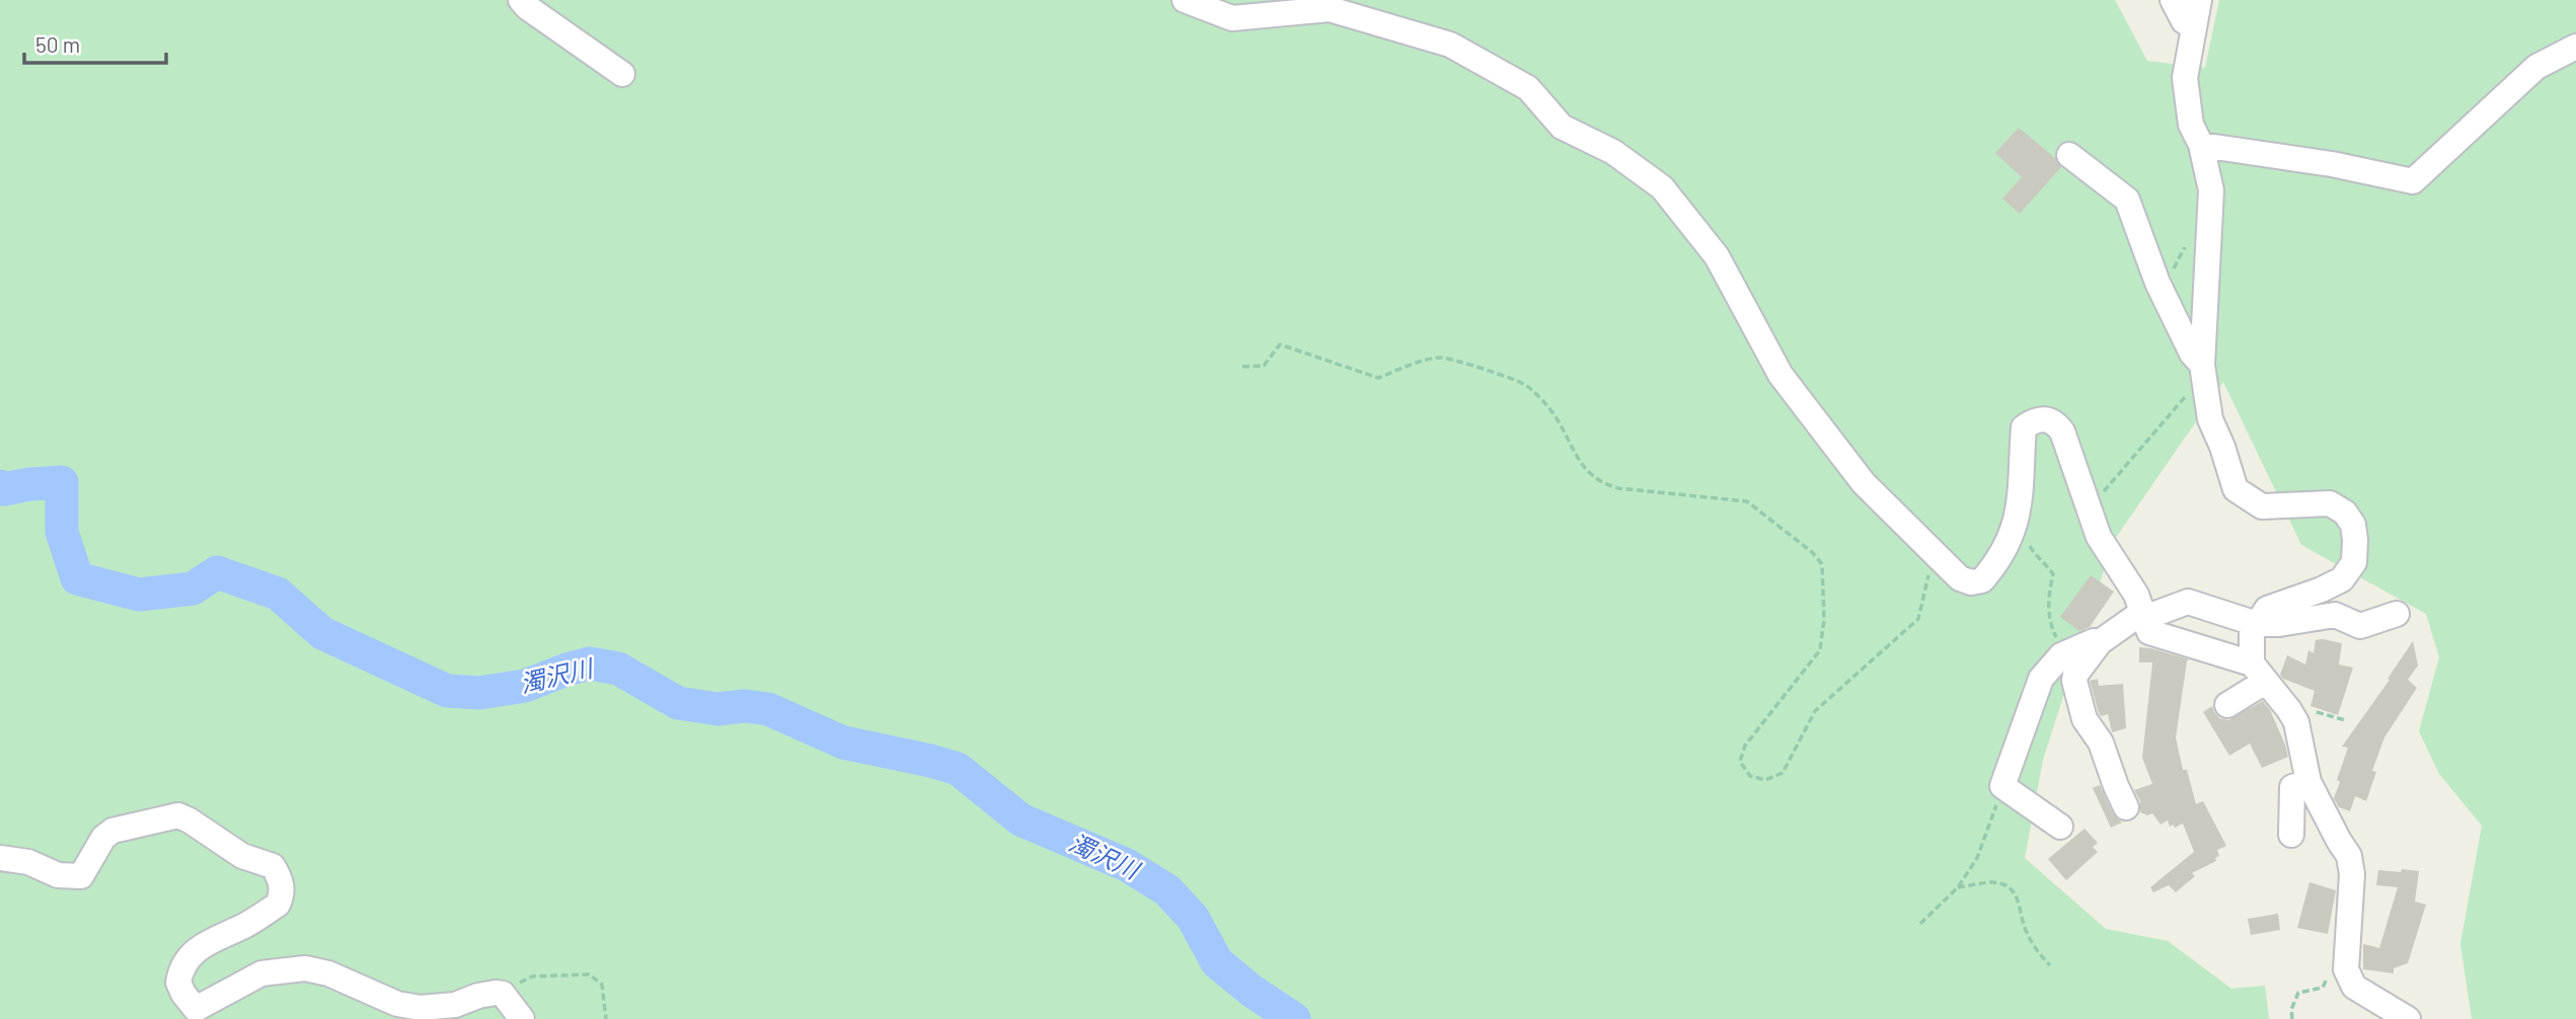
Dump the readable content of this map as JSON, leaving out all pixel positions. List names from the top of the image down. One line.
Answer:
{"water":["濁沢川"],"scale_bar":"50 m"}
